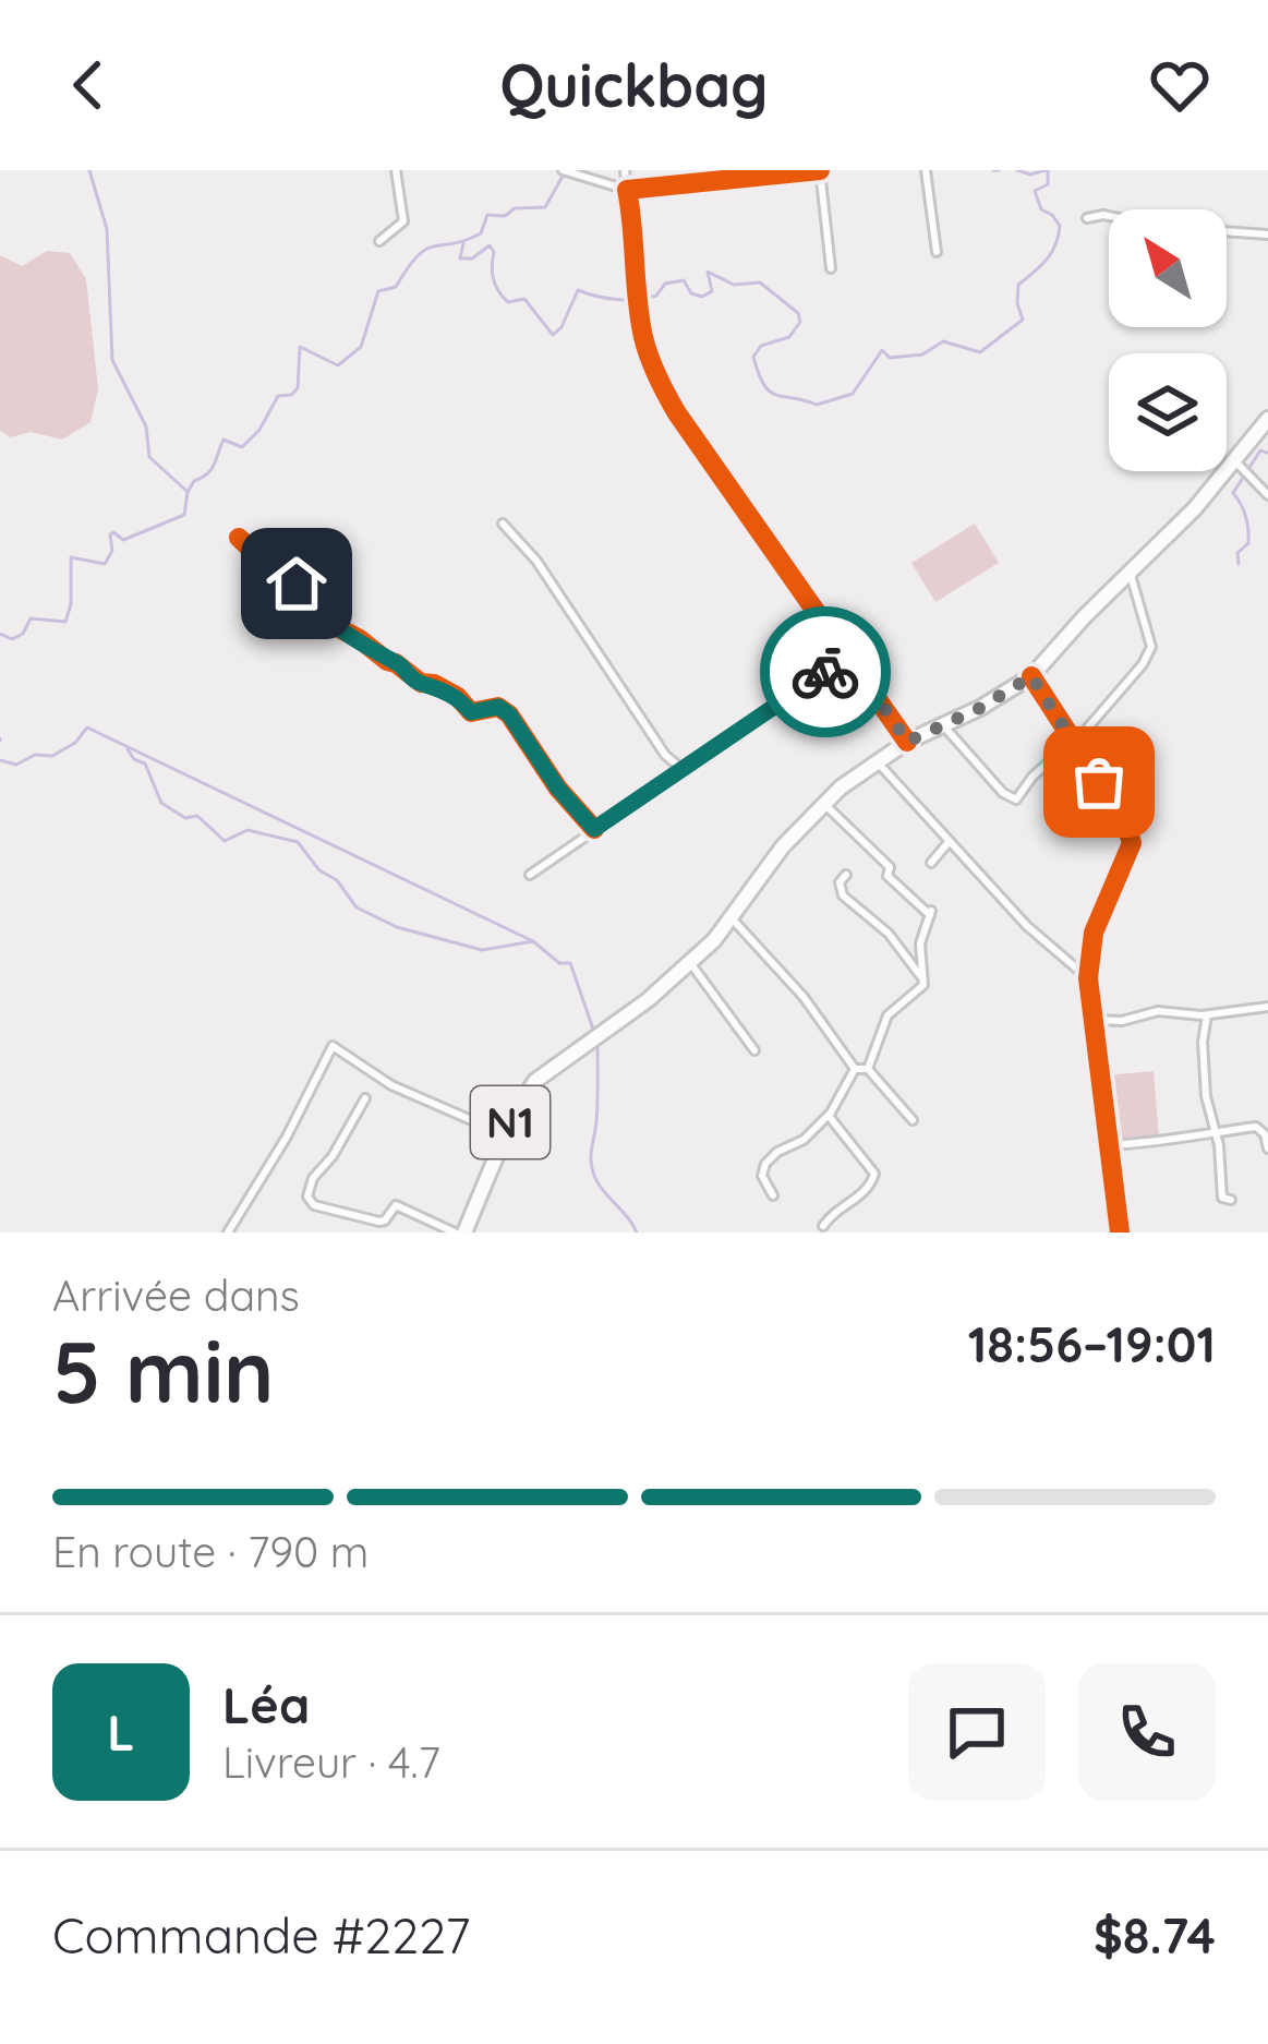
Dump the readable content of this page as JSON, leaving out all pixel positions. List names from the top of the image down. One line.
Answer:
{"streets":{"main road":["N1"]},"north":"top left","page":{"header":"Quickbag","heading":["5 min","Arrivée dans","18:56–19:01"],"panel":["Léa","Livreur · 4.7","Commande #2227","$8.74"],"bar":"En route · 790 m","round":"L"}}
